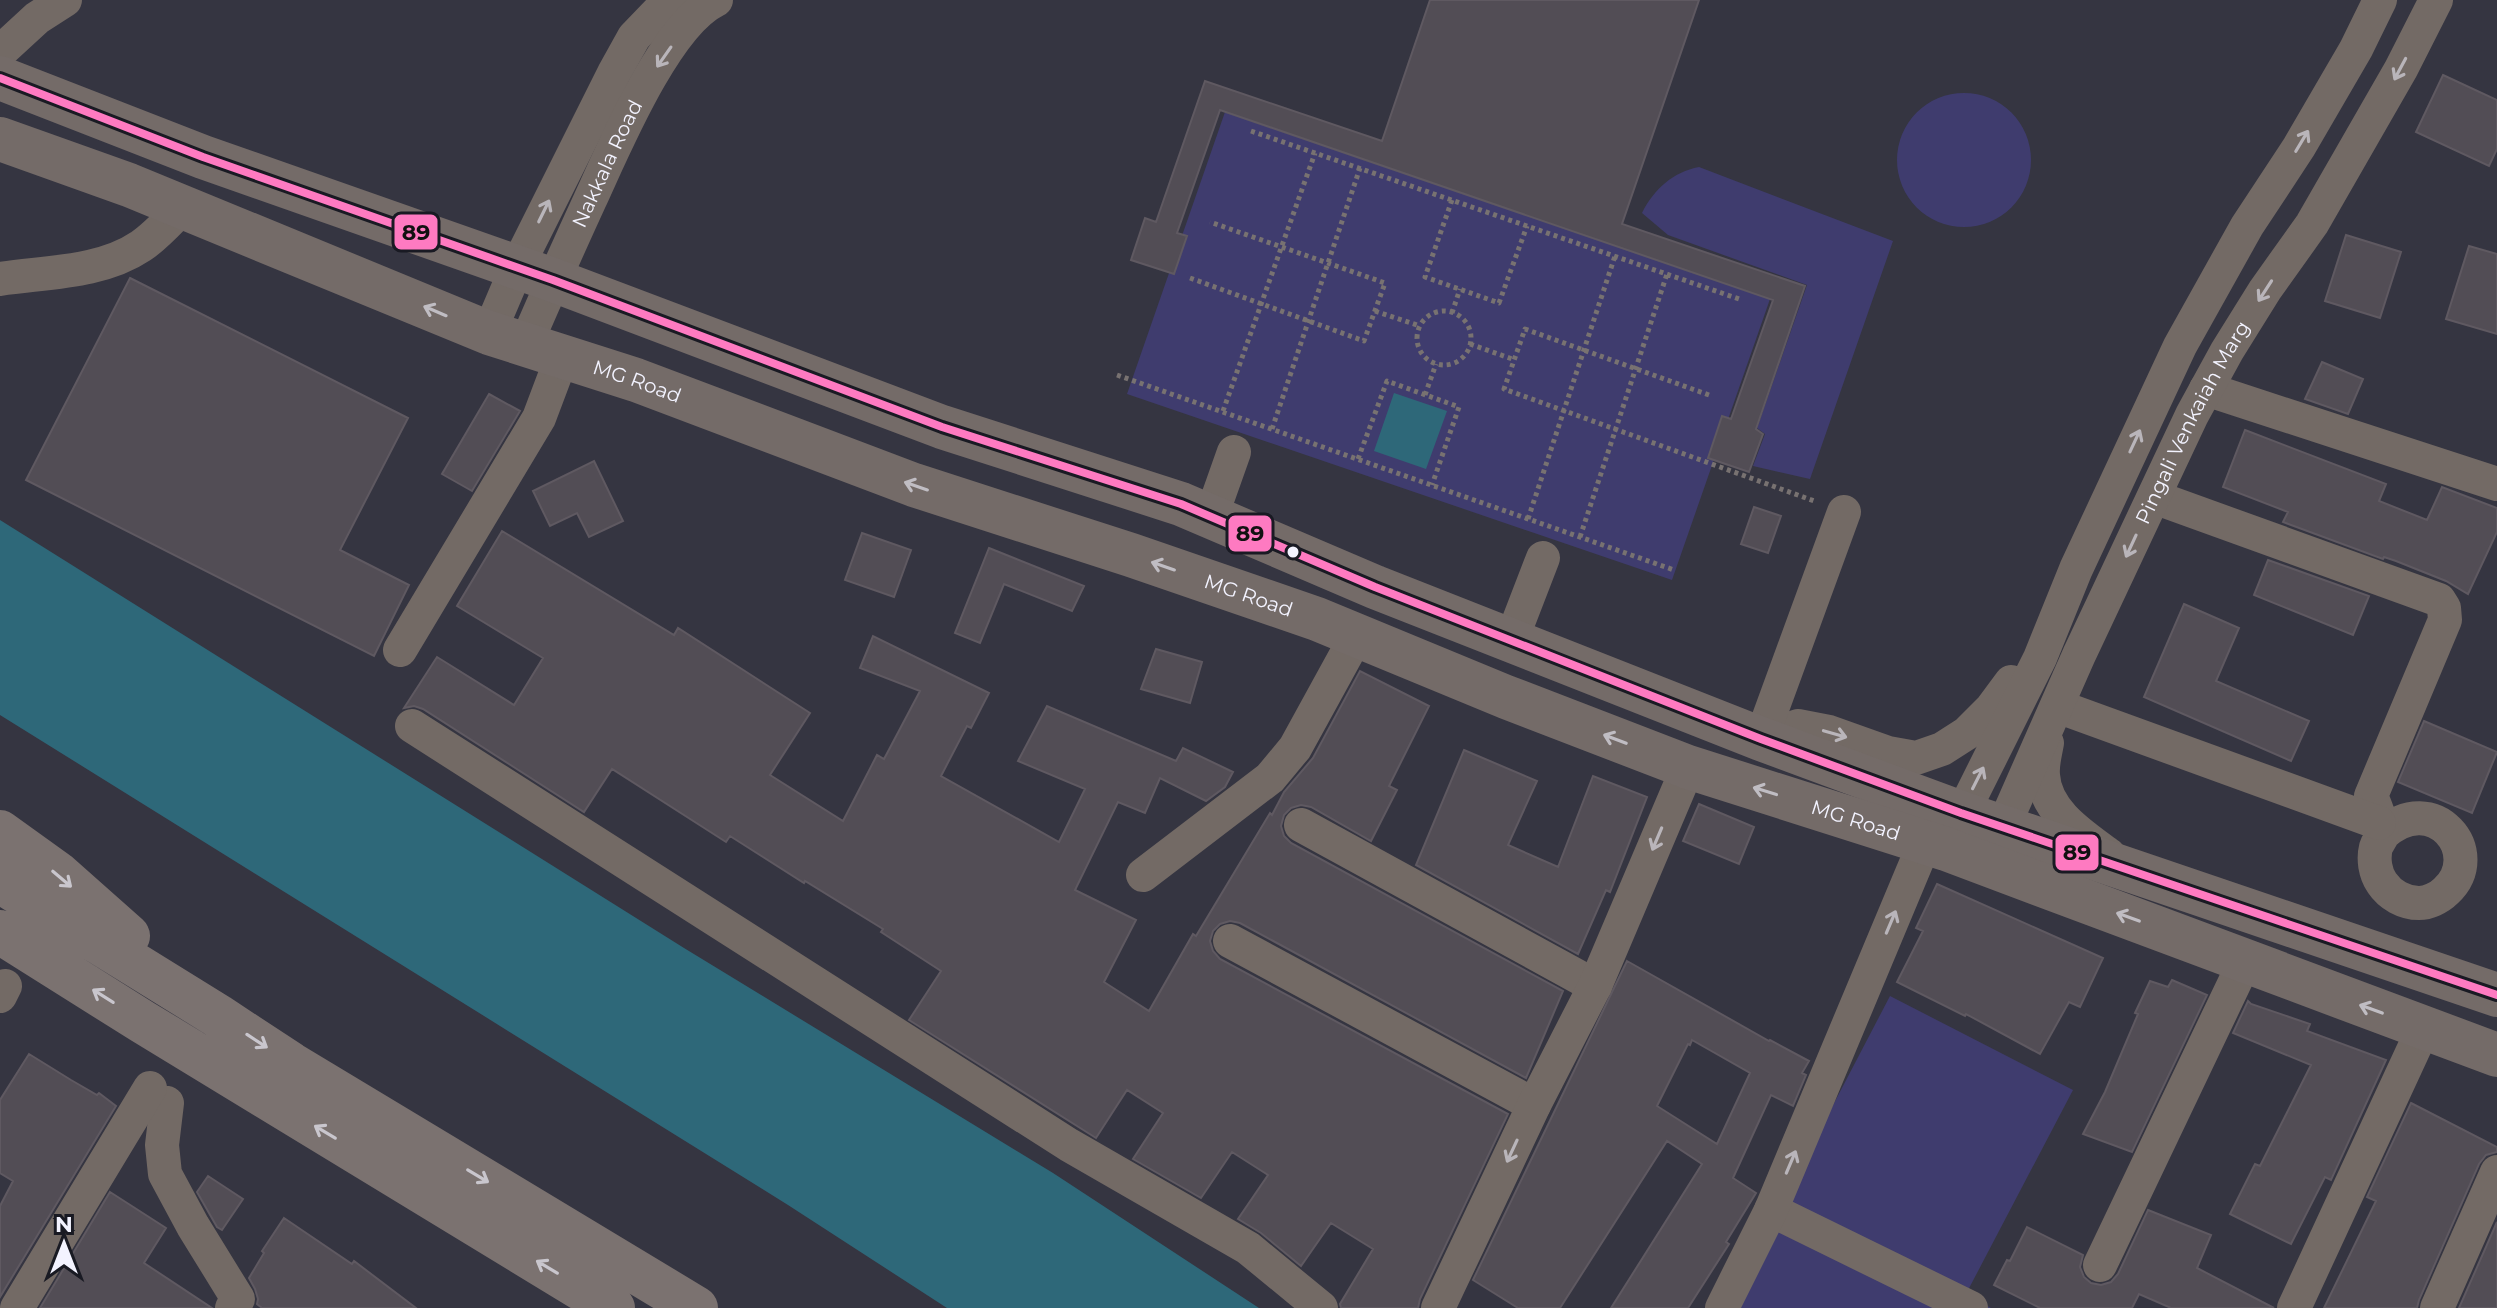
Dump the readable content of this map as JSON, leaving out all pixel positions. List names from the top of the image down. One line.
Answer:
{"streets":{"main road":["MG Road"],"street":["Nakkala Road","Pingali Venkaiah Marg"]},"crossings":[["Nakkala Road","MG Road"],["MG Road","Pingali Venkaiah Marg"]],"lines":["transit line 89"],"north":"top"}
